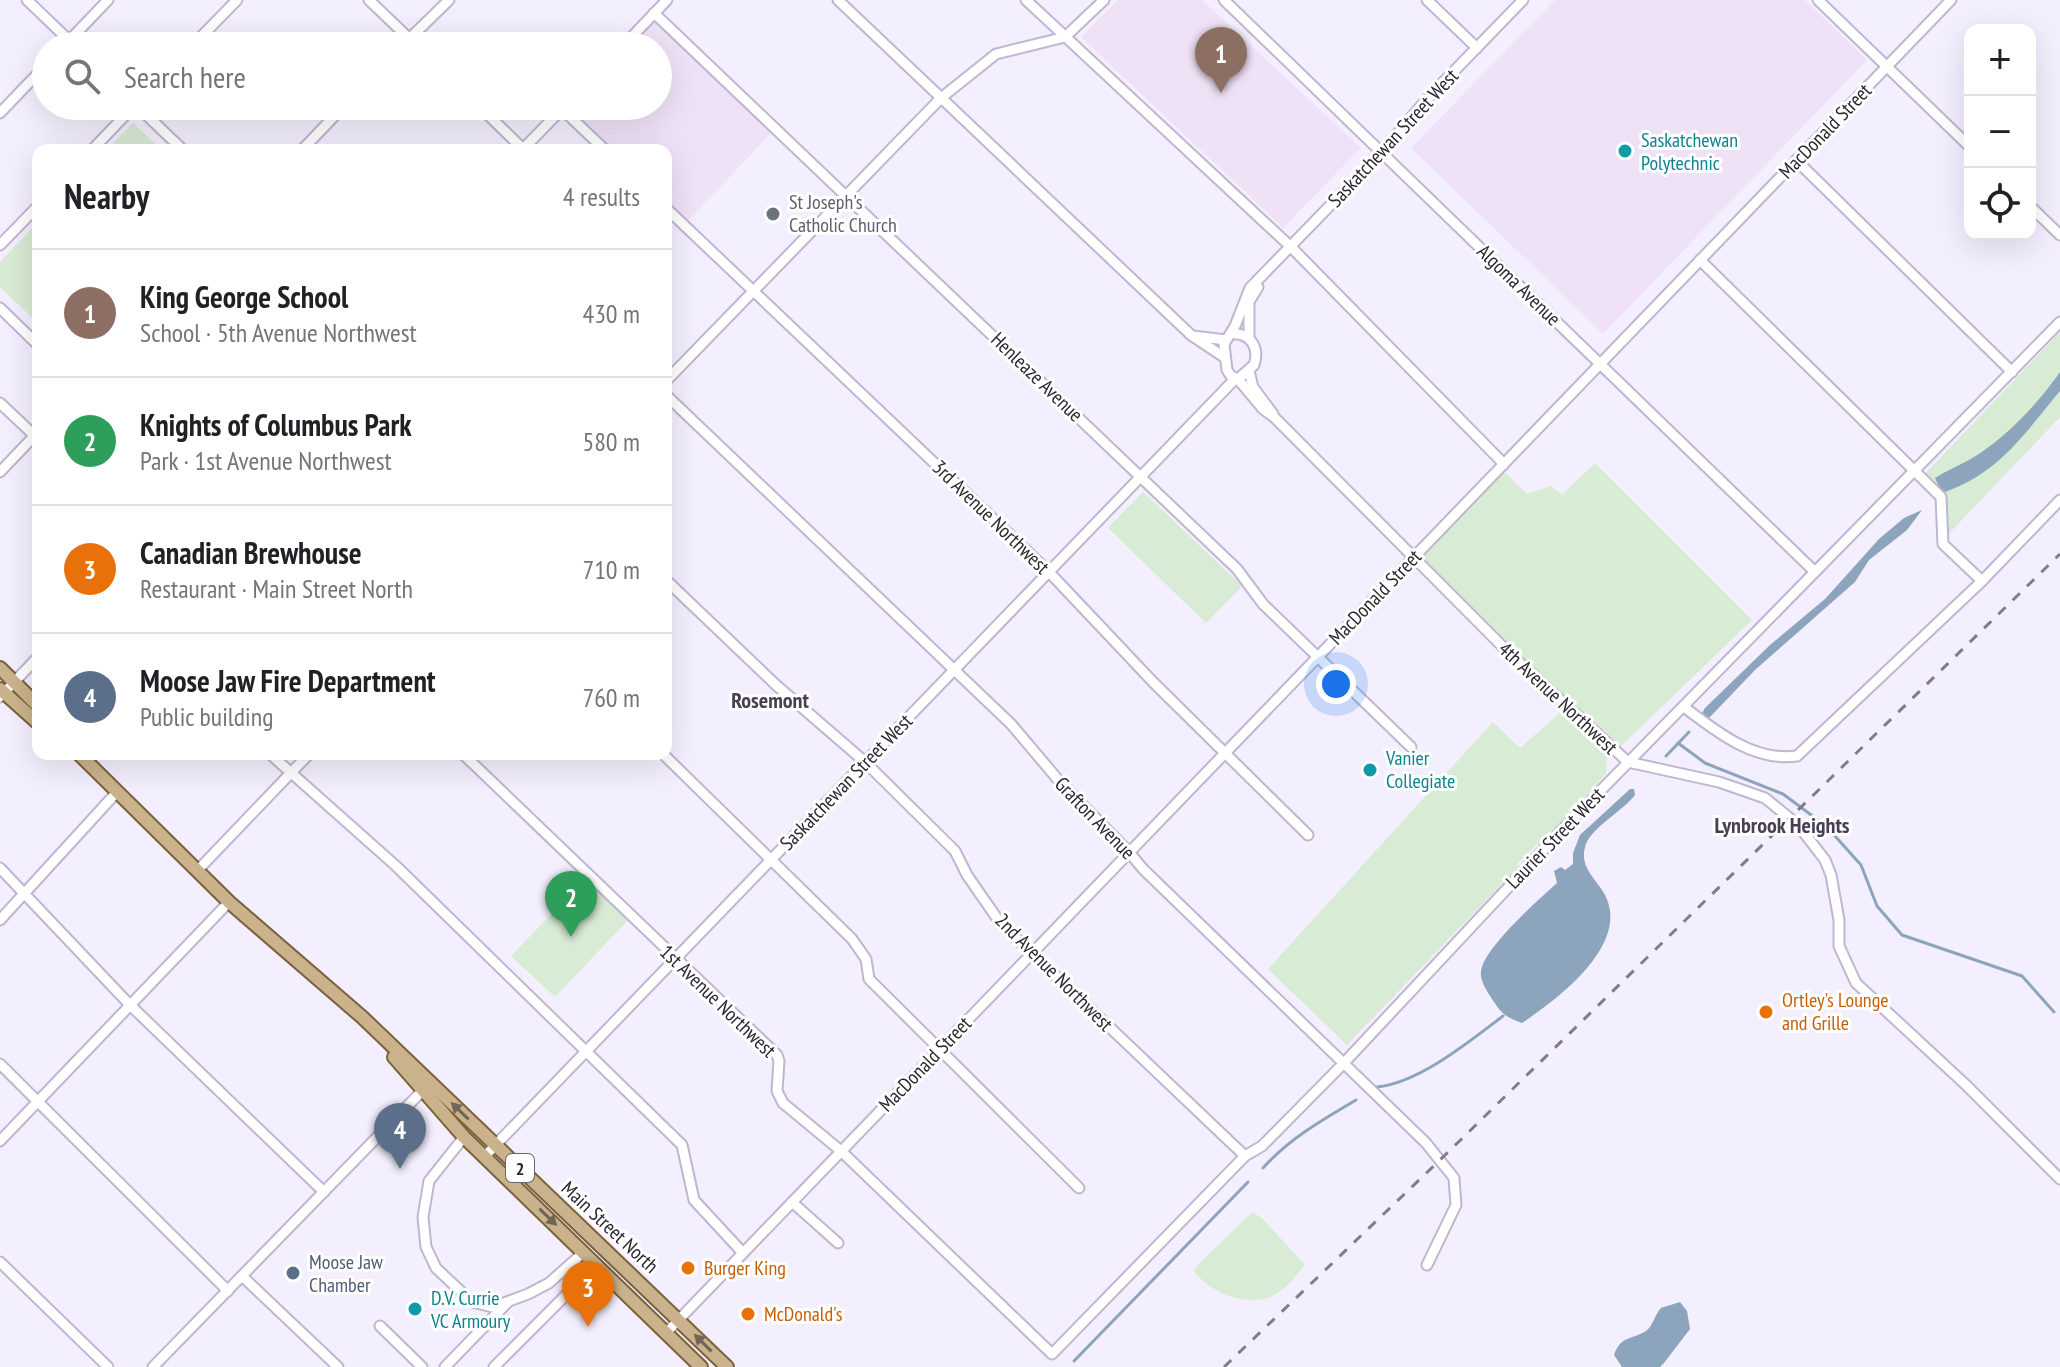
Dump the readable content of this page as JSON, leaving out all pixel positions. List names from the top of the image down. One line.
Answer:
{"streets":{"main road":["2","Main Street North"],"street":["MacDonald Street","Saskatchewan Street West","Algoma Avenue","Henleaze Avenue","3rd Avenue Northwest","4th Avenue Northwest","Grafton Avenue","Laurier Street West","2nd Avenue Northwest","1st Avenue Northwest"]},"crossings":[["MacDonald Street","Algoma Avenue"],["MacDonald Street","Henleaze Avenue"],["MacDonald Street","3rd Avenue Northwest"],["MacDonald Street","4th Avenue Northwest"],["MacDonald Street","Grafton Avenue"],["MacDonald Street","2nd Avenue Northwest"],["MacDonald Street","1st Avenue Northwest"],["MacDonald Street","Main Street North"],["Saskatchewan Street West","Algoma Avenue"],["Saskatchewan Street West","Henleaze Avenue"],["Saskatchewan Street West","3rd Avenue Northwest"],["Saskatchewan Street West","4th Avenue Northwest"],["Saskatchewan Street West","Grafton Avenue"],["Saskatchewan Street West","2nd Avenue Northwest"],["Saskatchewan Street West","1st Avenue Northwest"],["Saskatchewan Street West","Main Street North"],["Algoma Avenue","Laurier Street West"],["4th Avenue Northwest","Laurier Street West"],["Grafton Avenue","Laurier Street West"],["Laurier Street West","2nd Avenue Northwest"],["Laurier Street West","1st Avenue Northwest"]],"districts":["Rosemont","Lynbrook Heights"],"places":["Saskatchewan Polytechnic","St Joseph's Catholic Church","Vanier Collegiate","Ortley's Lounge and Grille","Burger King","Moose Jaw Chamber","D.V. Currie VC Armoury","McDonald's"],"page":{"map_buttons":["+","−"],"pins":["1","2","4","3"],"search":"Search here","heading":["Nearby","4 results"],"list":[{"mark":"1","name":"King George School","note":"School · 5th Avenue Northwest","value":"430 m"},{"mark":"2","name":"Knights of Columbus Park","note":"Park · 1st Avenue Northwest","value":"580 m"},{"mark":"3","name":"Canadian Brewhouse","note":"Restaurant · Main Street North","value":"710 m"},{"mark":"4","name":"Moose Jaw Fire Department","note":"Public building","value":"760 m"}]}}
